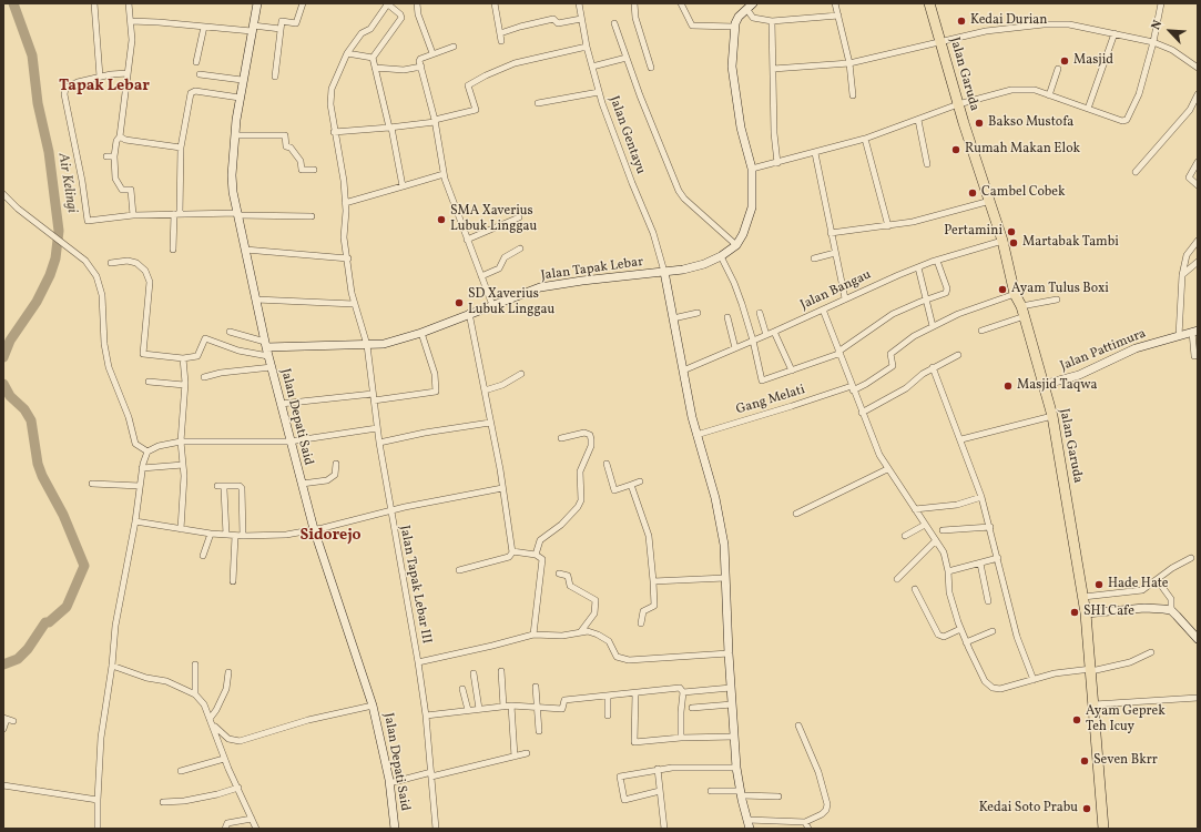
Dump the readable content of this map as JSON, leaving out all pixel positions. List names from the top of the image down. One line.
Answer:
{"streets":{"highway":["Jalan Garuda"],"street":["Jalan Gentayu","Jalan Tapak Lebar","Jalan Bangau","Jalan Pattimura","Gang Melati","Jalan Depati Said","Jalan Tapak Lebar III"]},"crossings":[["Jalan Garuda","Jalan Bangau"],["Jalan Garuda","Jalan Pattimura"],["Jalan Gentayu","Jalan Tapak Lebar"],["Jalan Tapak Lebar","Jalan Depati Said"],["Jalan Tapak Lebar","Jalan Tapak Lebar III"]],"districts":["Tapak Lebar","Sidorejo"],"water":["Air Kelingi"],"places":["Kedai Durian","Masjid","Bakso Mustofa","Rumah Makan Elok","Cambel Cobek","SMA Xaverius Lubuk Linggau","Pertamini","Martabak Tambi","Ayam Tulus Boxi","SD Xaverius Lubuk Linggau","Masjid Taqwa","Hade Hate","SHI Cafe","Ayam Geprek Teh Icuy","Seven Bkrr","Kedai Soto Prabu"],"north":"top left"}
